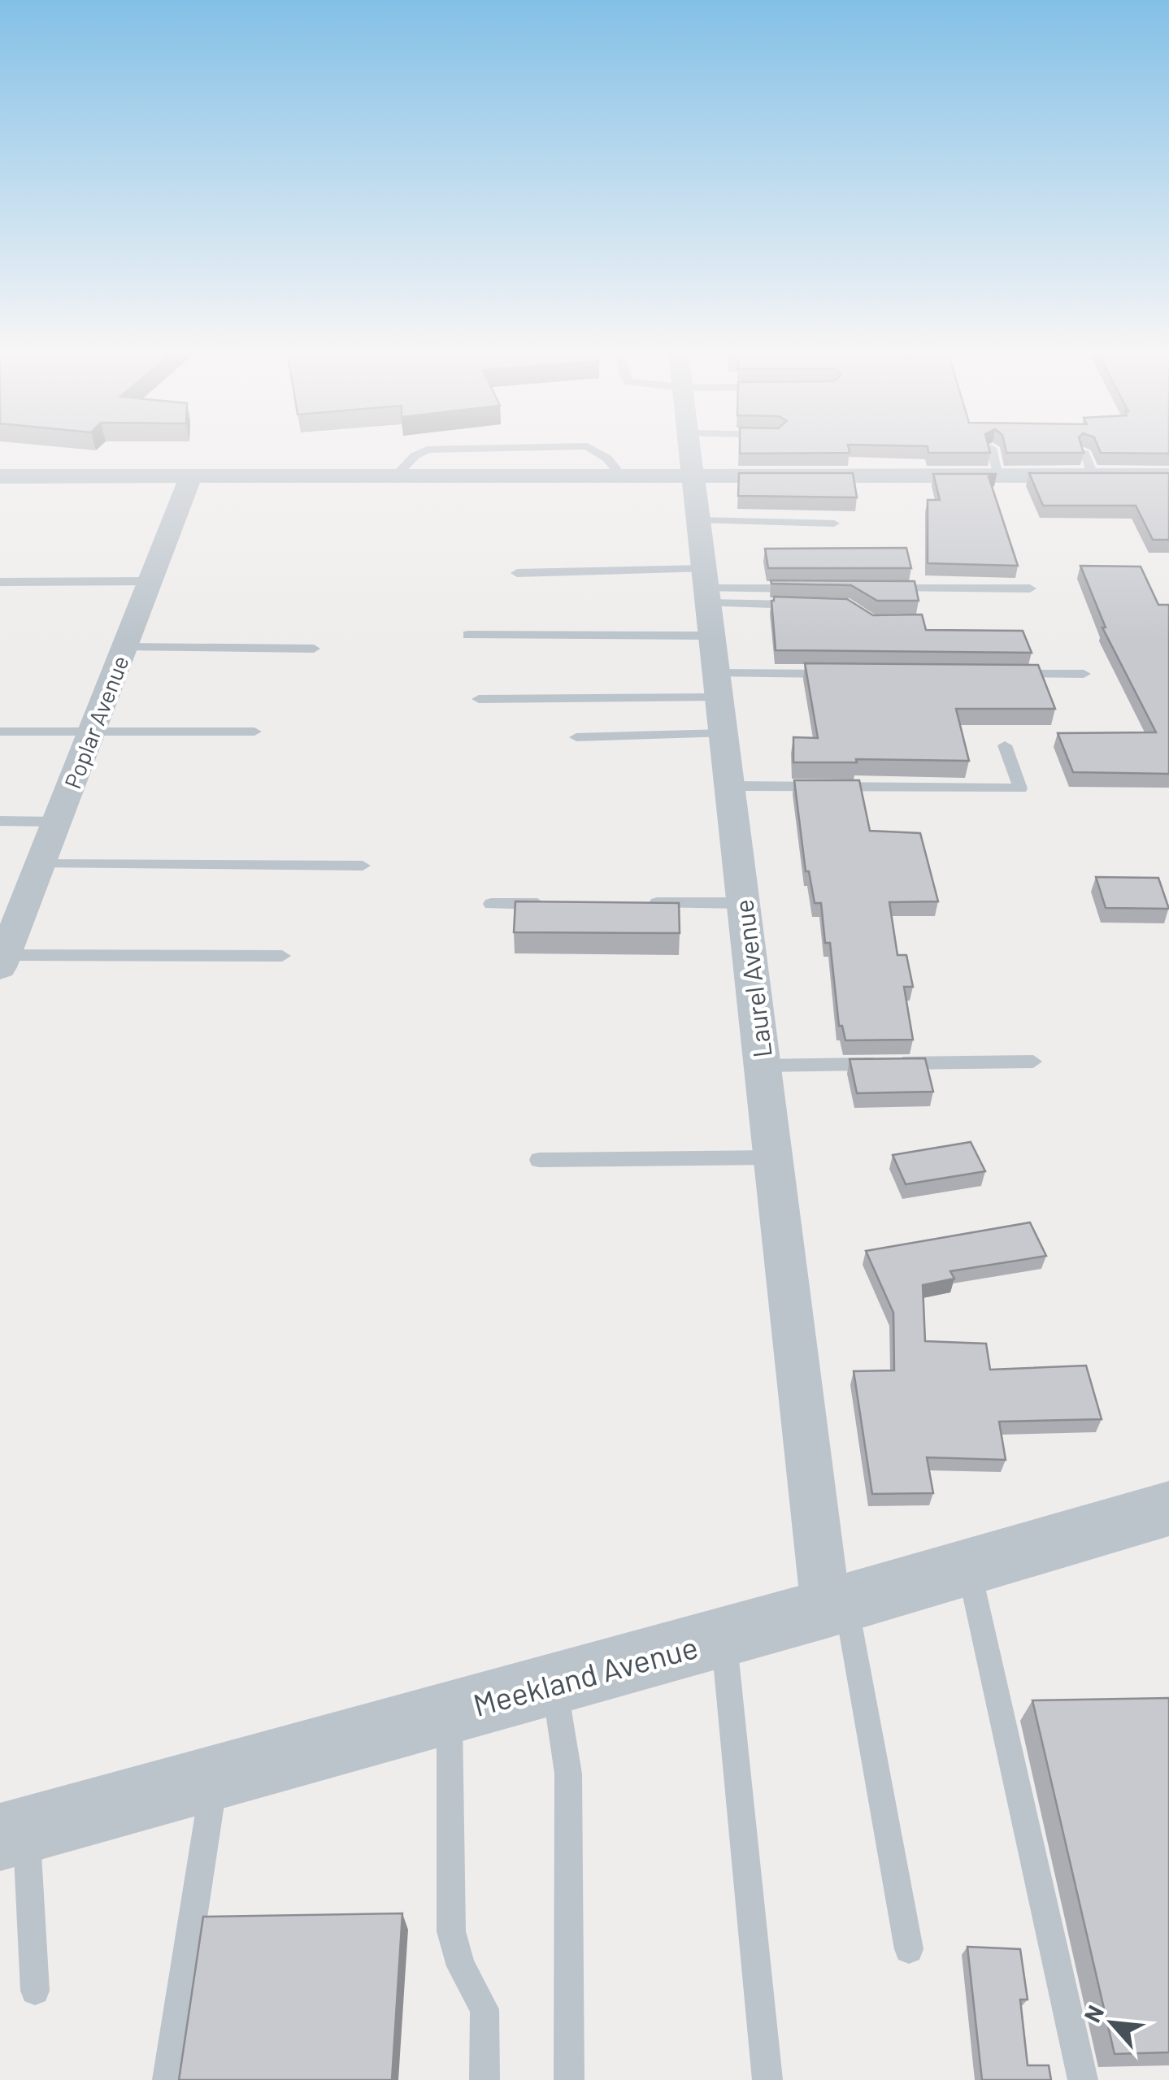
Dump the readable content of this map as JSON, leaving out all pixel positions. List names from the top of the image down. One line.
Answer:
{"streets":{"street":["Poplar Avenue","Laurel Avenue","Meekland Avenue"]},"crossings":[["Laurel Avenue","Meekland Avenue"]],"north":"top left"}
